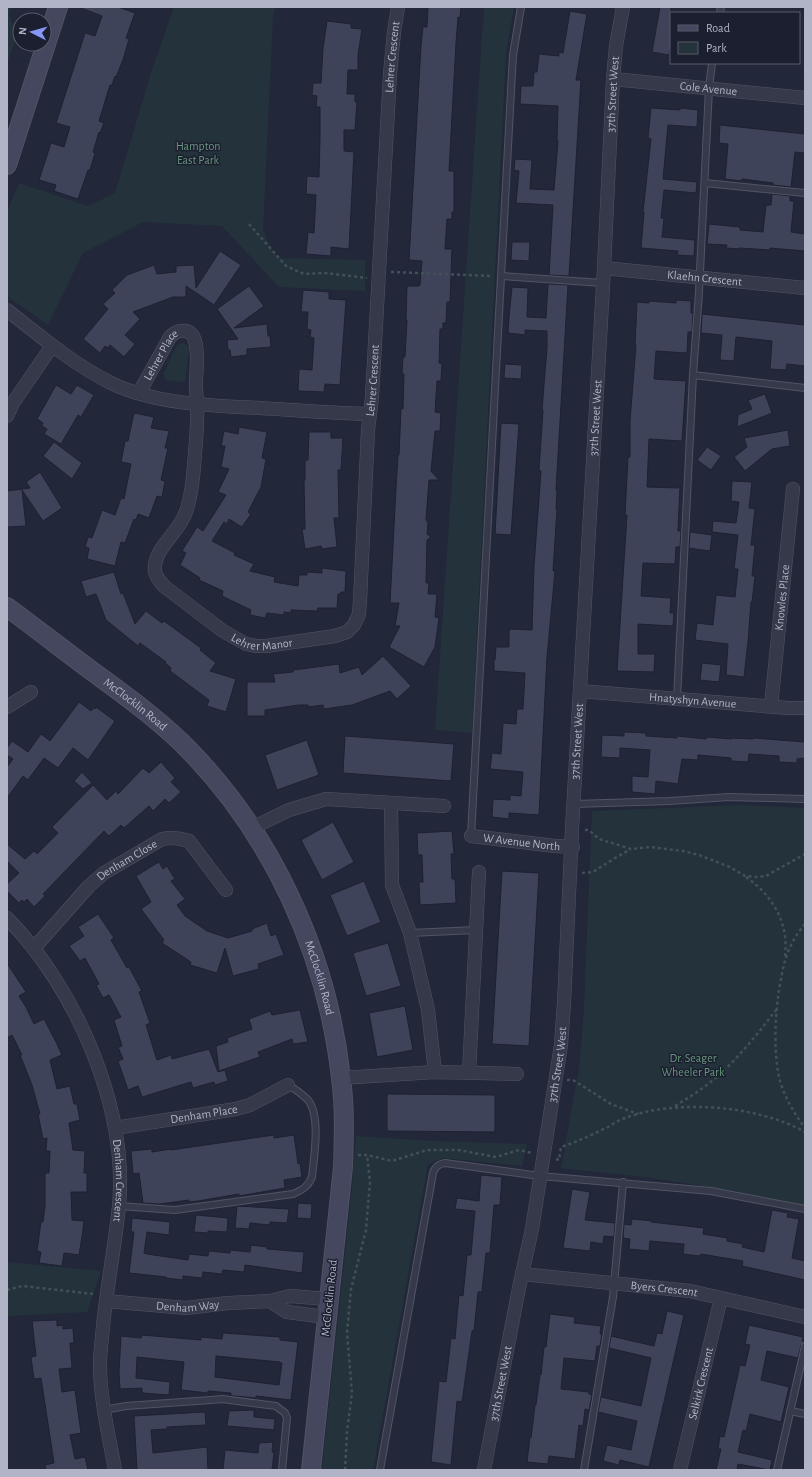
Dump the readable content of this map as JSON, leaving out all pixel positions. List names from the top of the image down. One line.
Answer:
{"streets":{"street":["Lehrer Crescent","Cole Avenue","37th Street West","Klaehn Crescent","Lehrer Place","Knowles Place","Lehrer Manor","Hnatyshyn Avenue","McClocklin Road","W Avenue North","Denham Close","Denham Place","Denham Crescent","Byers Crescent","Denham Way","Selkirk Crescent"]},"crossings":[["Lehrer Crescent","Lehrer Place"],["Lehrer Crescent","Lehrer Manor"],["Cole Avenue","37th Street West"],["37th Street West","Klaehn Crescent"],["37th Street West","Hnatyshyn Avenue"],["37th Street West","W Avenue North"],["37th Street West","Byers Crescent"],["Lehrer Place","Lehrer Manor"],["Knowles Place","Hnatyshyn Avenue"],["McClocklin Road","Denham Way"],["Denham Close","Denham Crescent"],["Denham Place","Denham Crescent"],["Denham Crescent","Denham Way"],["Byers Crescent","Selkirk Crescent"]],"parks":["Hampton East Park","Dr. Seager Wheeler Park"],"legend":["Road","Park"],"north":"left"}
